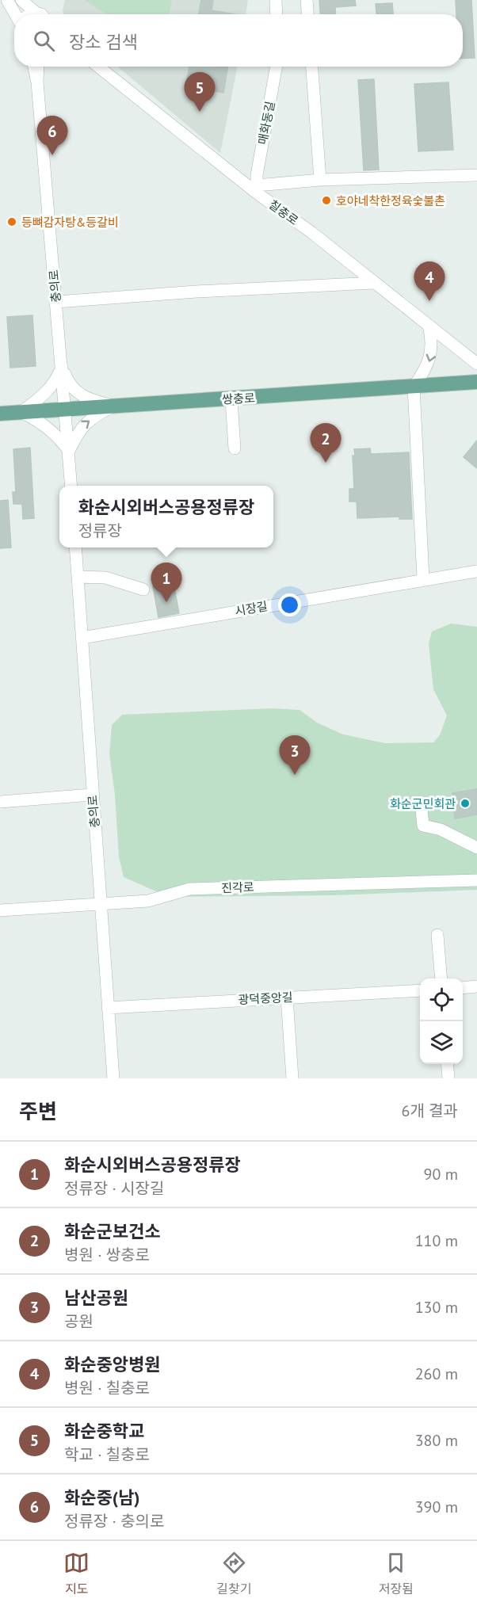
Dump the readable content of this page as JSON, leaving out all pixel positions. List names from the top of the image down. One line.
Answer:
{"streets":{"main road":["쌍충로"],"street":["매화동길","칠충로","충의로","시장길","진각로","광덕중앙길"]},"crossings":[["매화동길","칠충로"],["충의로","쌍충로"],["충의로","시장길"],["충의로","진각로"],["충의로","광덕중앙길"]],"places":["호야네착한정육숯불촌","등뼈감자탕&등갈비","화순군민회관"],"page":{"search":"장소 검색","pins":["5","6","4","2","1","3"],"popup":["화순시외버스공용정류장","정류장"],"heading":["주변","6개 결과"],"list":[{"mark":"1","name":"화순시외버스공용정류장","note":"정류장 · 시장길","value":"90 m"},{"mark":"2","name":"화순군보건소","note":"병원 · 쌍충로","value":"110 m"},{"mark":"3","name":"남산공원","note":"공원","value":"130 m"},{"mark":"4","name":"화순중앙병원","note":"병원 · 칠충로","value":"260 m"},{"mark":"5","name":"화순중학교","note":"학교 · 칠충로","value":"380 m"},{"mark":"6","name":"화순중(남)","note":"정류장 · 충의로","value":"390 m"}],"nav":["지도","길찾기","저장됨"]}}
